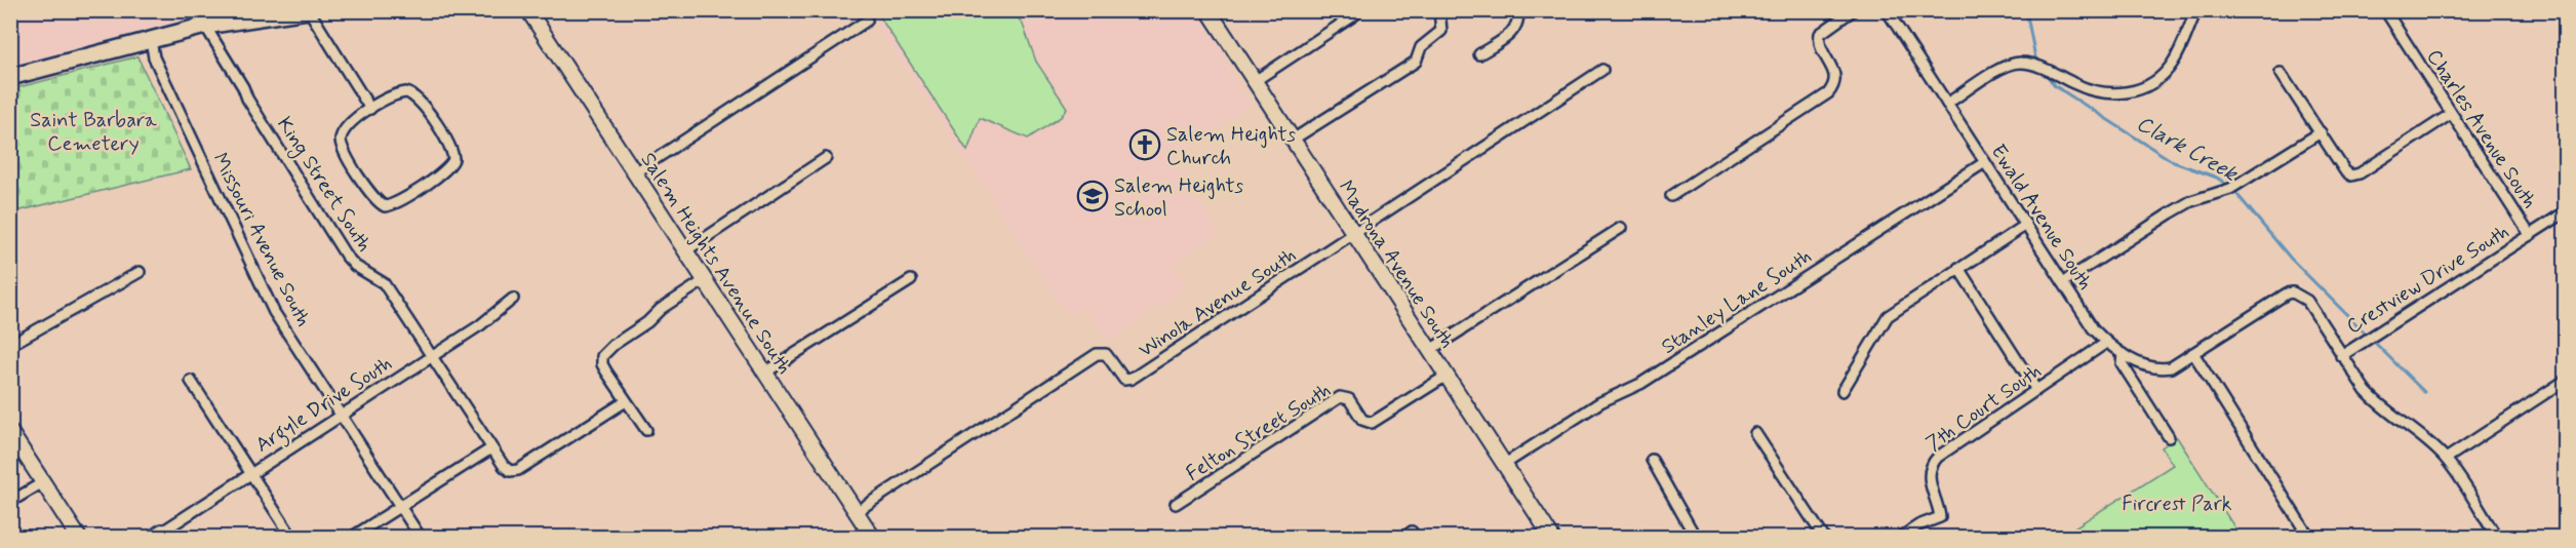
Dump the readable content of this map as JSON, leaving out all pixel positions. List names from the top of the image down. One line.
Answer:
{"streets":{"street":["Charles Avenue South","King Street South","Ewald Avenue South","Missouri Avenue South","Salem Heights Avenue South","Madrona Avenue South","Crestview Drive South","Stanley Lane South","Winola Avenue South","Argyle Drive South","7th Court South","Felton Street South"]},"crossings":[["Charles Avenue South","Crestview Drive South"],["King Street South","Argyle Drive South"],["Ewald Avenue South","Stanley Lane South"],["Ewald Avenue South","7th Court South"],["Missouri Avenue South","Argyle Drive South"],["Salem Heights Avenue South","Winola Avenue South"],["Madrona Avenue South","Stanley Lane South"],["Madrona Avenue South","Winola Avenue South"],["Madrona Avenue South","Felton Street South"]],"water":["Clark Creek"],"parks":["Saint Barbara Cemetery","Fircrest Park"],"places":{"church":["Salem Heights Church"],"school or university":["Salem Heights School"]}}
